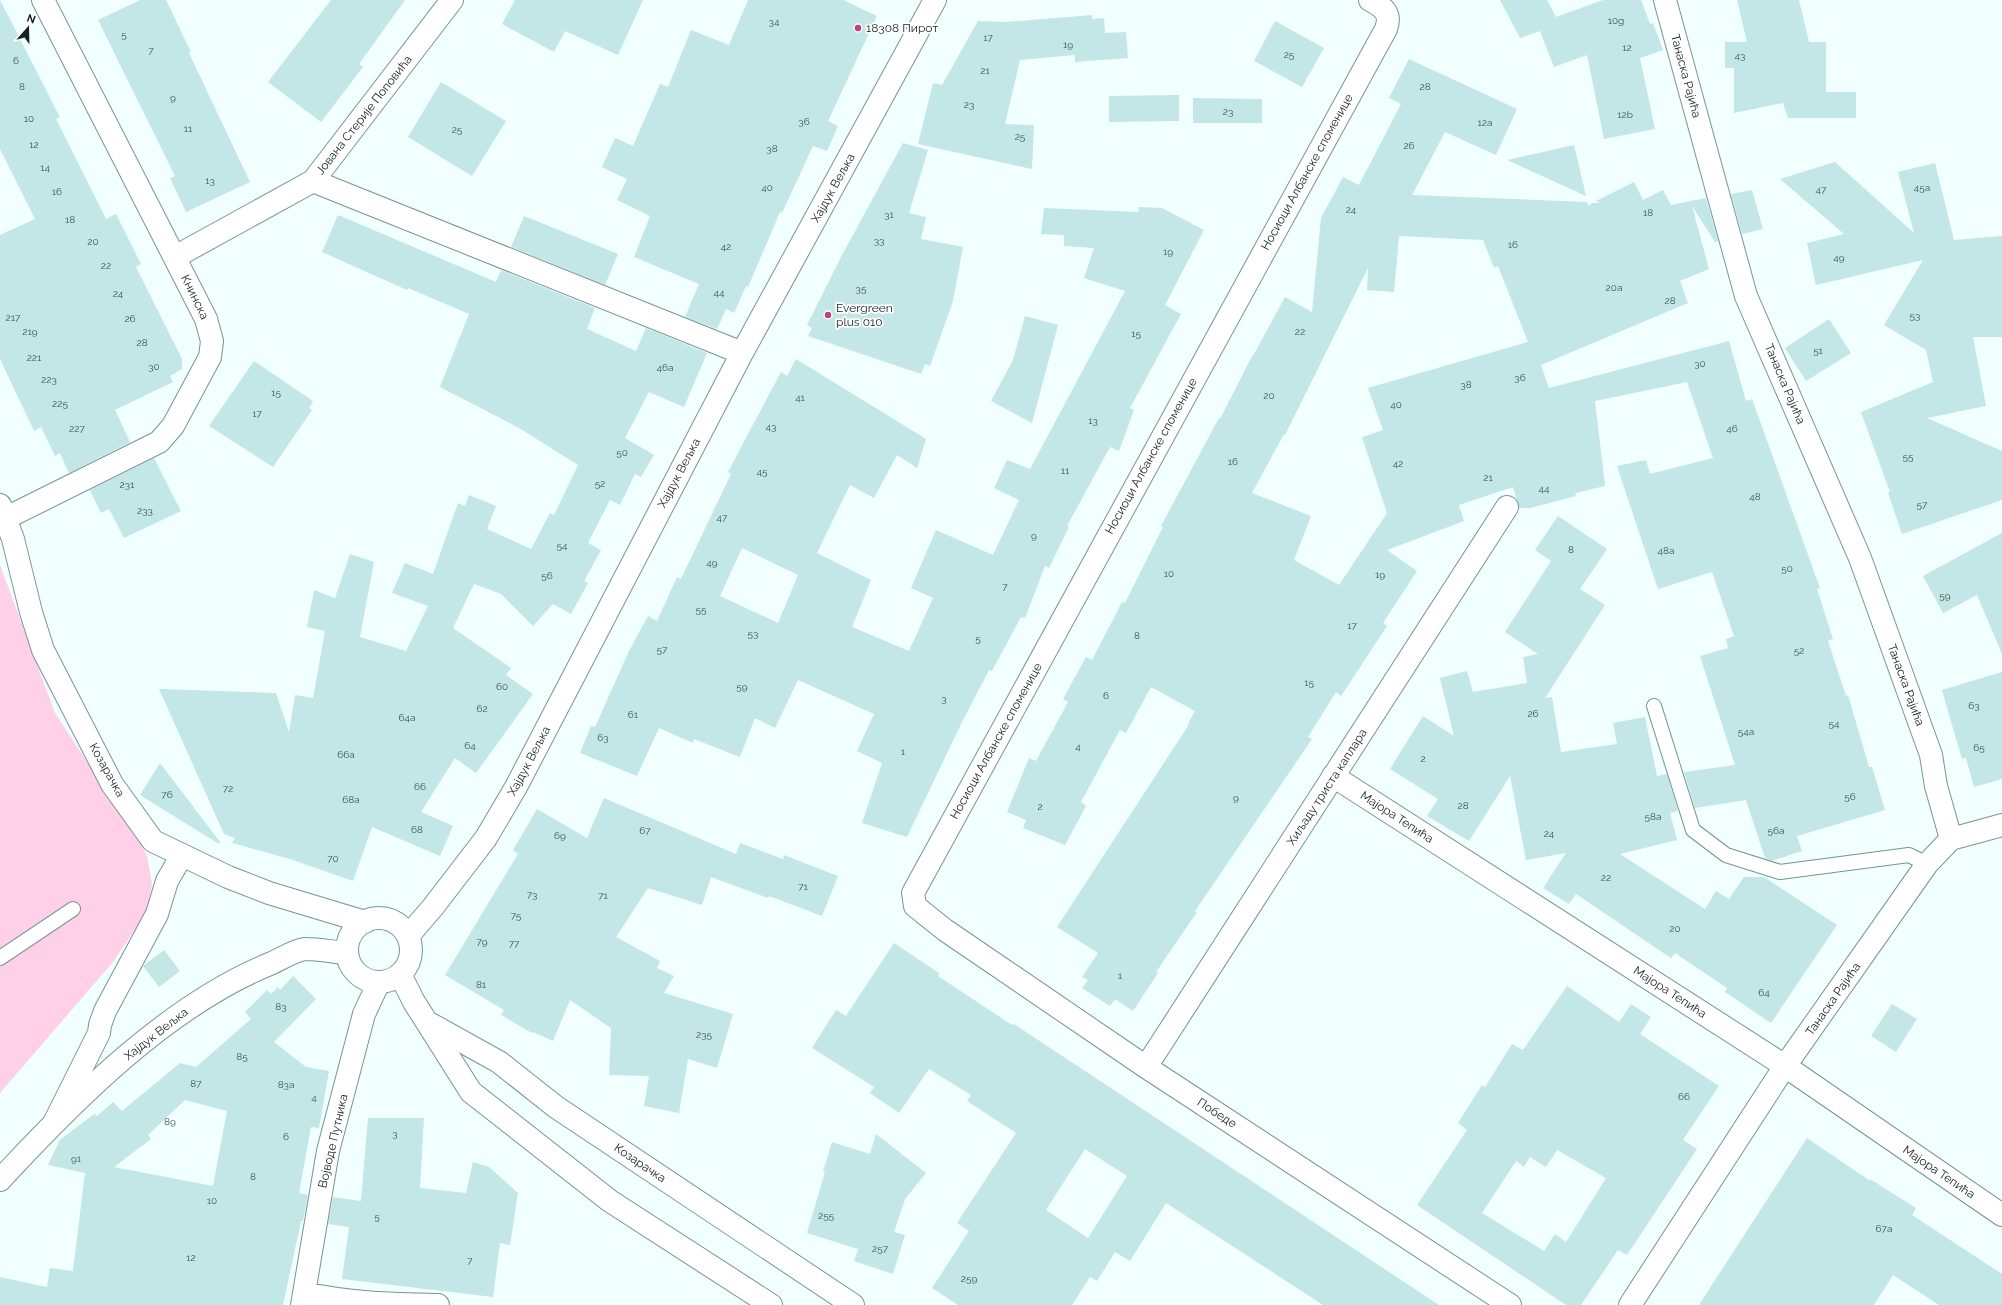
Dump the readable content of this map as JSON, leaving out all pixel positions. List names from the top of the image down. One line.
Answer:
{"streets":{"street":["Танаска Рајића","Јована Стерије Поповића","Носиоци Албанске споменице","Хајдук Вељка","Книнска","Козарачка","Хиљаду триста каплара","Мајора Тепића","Победе","Војводе Путника"]},"crossings":[["Танаска Рајића","Мајора Тепића"],["Јована Стерије Поповића","Книнска"],["Носиоци Албанске споменице","Победе"],["Хајдук Вељка","Козарачка"],["Хајдук Вељка","Војводе Путника"],["Книнска","Козарачка"],["Козарачка","Војводе Путника"],["Хиљаду триста каплара","Мајора Тепића"],["Хиљаду триста каплара","Победе"]],"places":["18308 Пирот","Evergreen plus 010"],"house_numbers":["10g","34","5","17","19","12","7","25","43","6","21","8","28","9","23","23","12b","10","36","12a","11","25","25","12","26","38","14","13","40","45a","47","16","24","18","31","18","33","20","16","42","19","49","22","20a","35","44","24","28","53","217","26","219","22","15","28","51","221","30","30","46a","36","223","38","15","20","41","225","40","17","13","43","227","46","50","55","16","42","11","45","21","52","231","44","48","57","233","47","9","54","8","48a","49","50","10","19","56","7","59","55","17","53","8","5","57","52","15","60","59","6","3","63","62","26","61","64a","54","54a","63","64","4","65","1","66a","2","66","72","76","56","9","68a","28","2","58a","68","67","56a","24","69","70","22","71","73","71","75","20","79","77","1","81","64","83","235","85","87","83a","66","4","89","3","6","91","8","10","255","5","67a","257","12","7","259"],"north":"top"}
